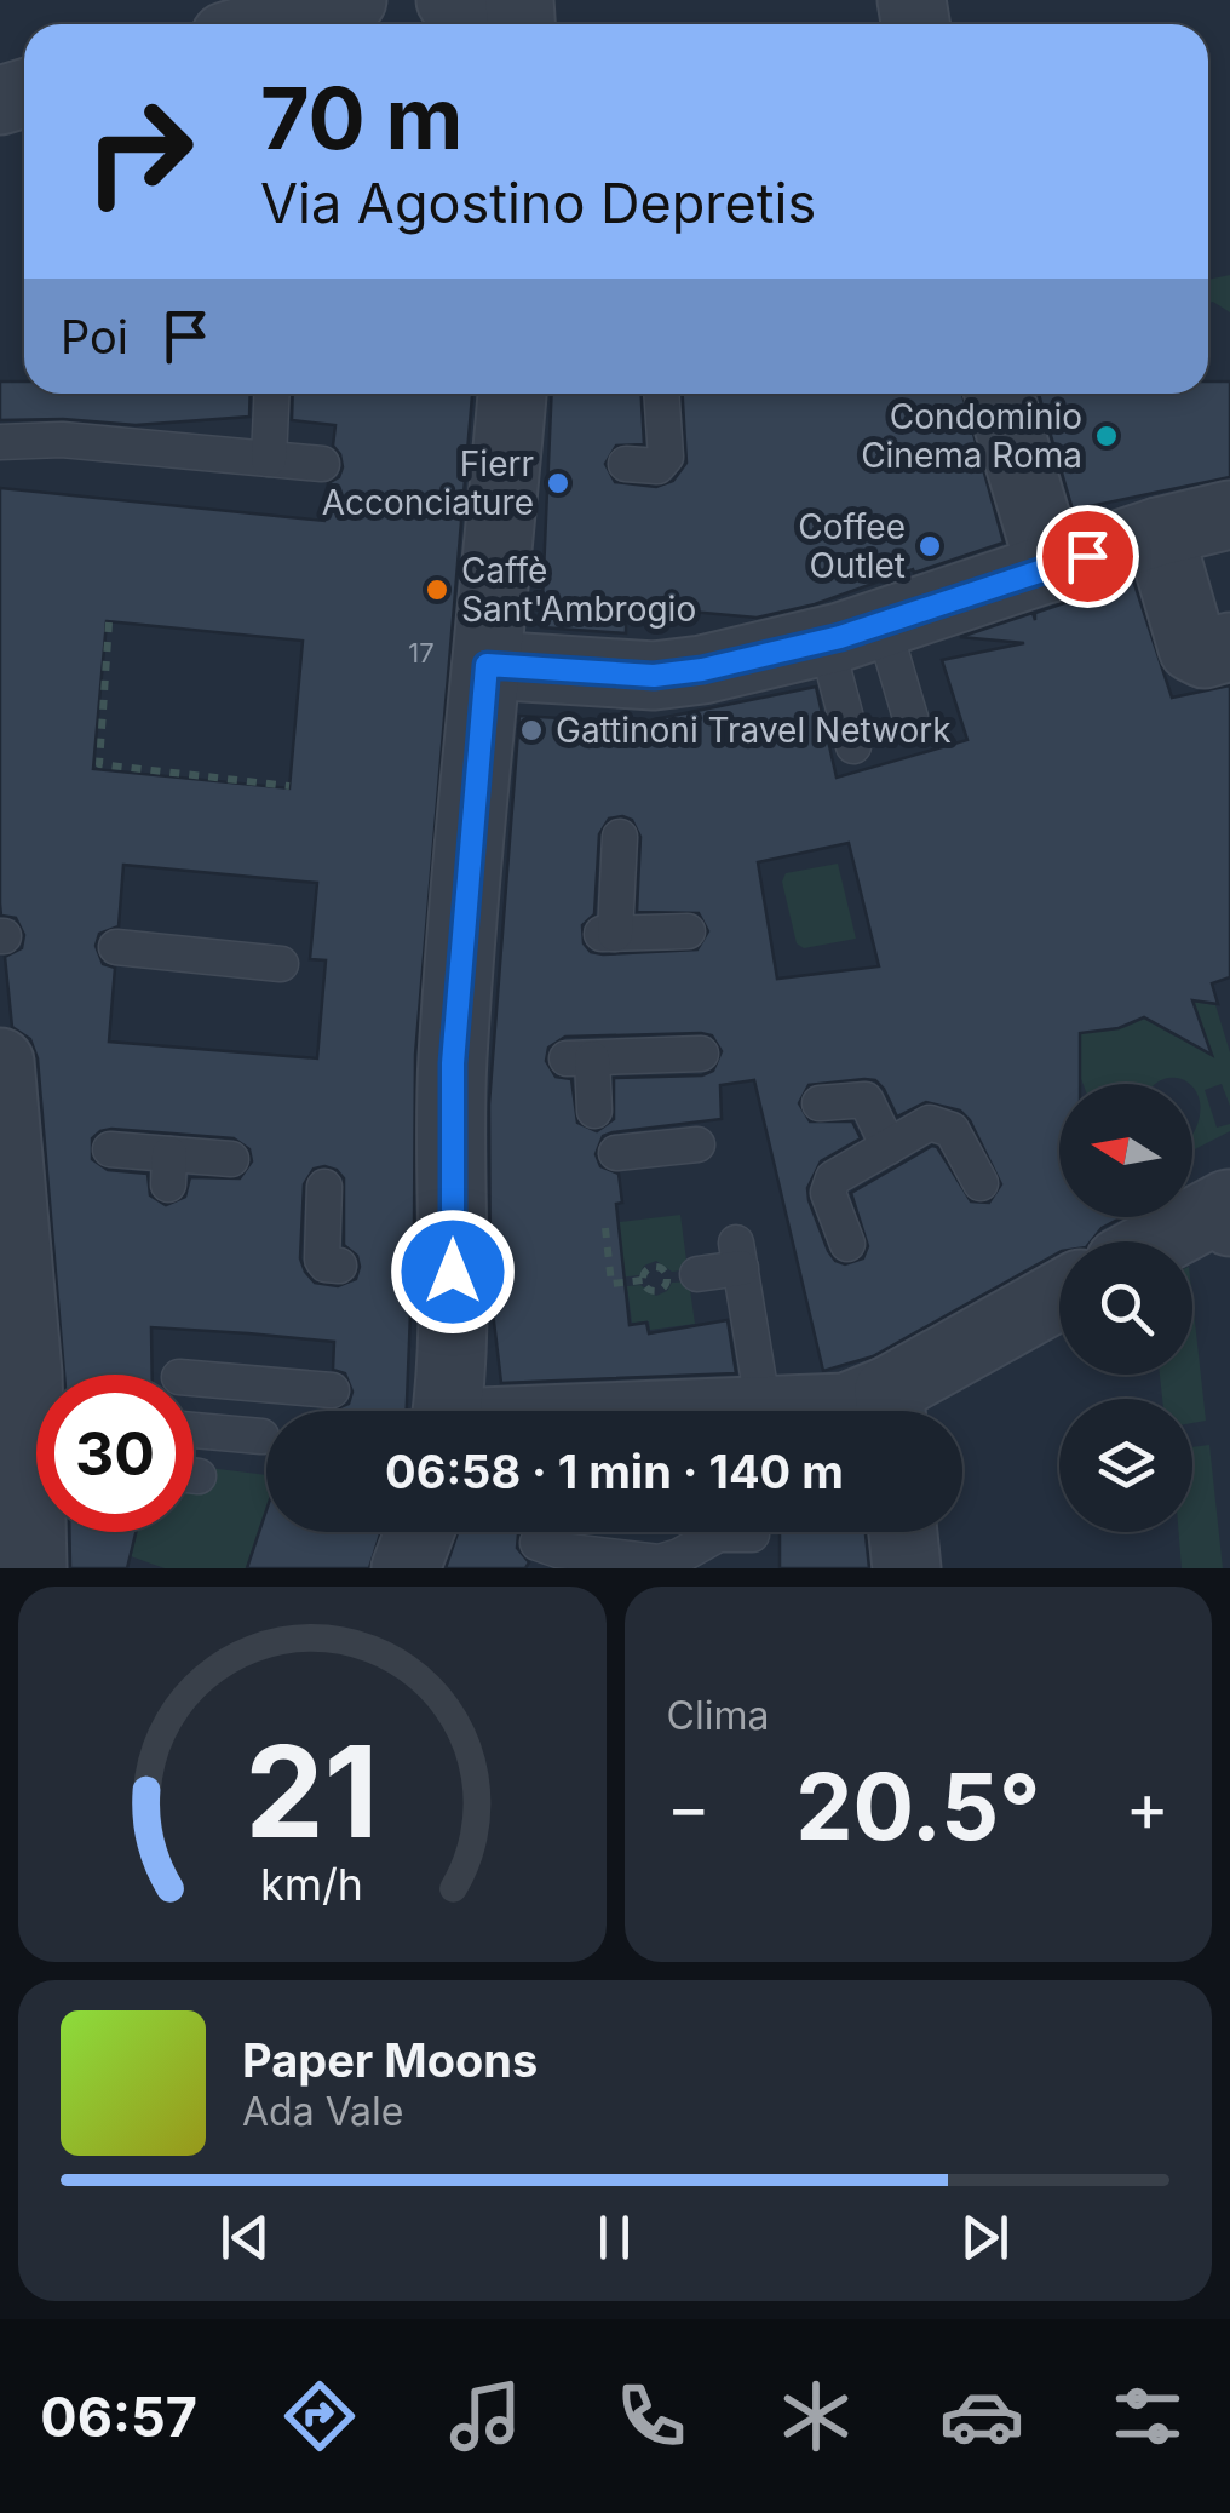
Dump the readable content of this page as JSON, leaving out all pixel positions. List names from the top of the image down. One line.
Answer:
{"places":["Condominio Cinema Roma","Fierr Acconciature","Coffee Outlet","Caffè Sant'Ambrogio","Gattinoni Travel Network"],"house_numbers":["17"],"north":"left","page":{"turn":["70 m","Via Agostino Depretis"],"then":"Poi","limit":"30","trip":"06:58 · 1 min · 140 m","tile":"Clima","heat":["−","20.5°","+"],"song":["Paper Moons","Ada Vale"],"tabs":"06:57","gauge":["21","km/h"]}}
